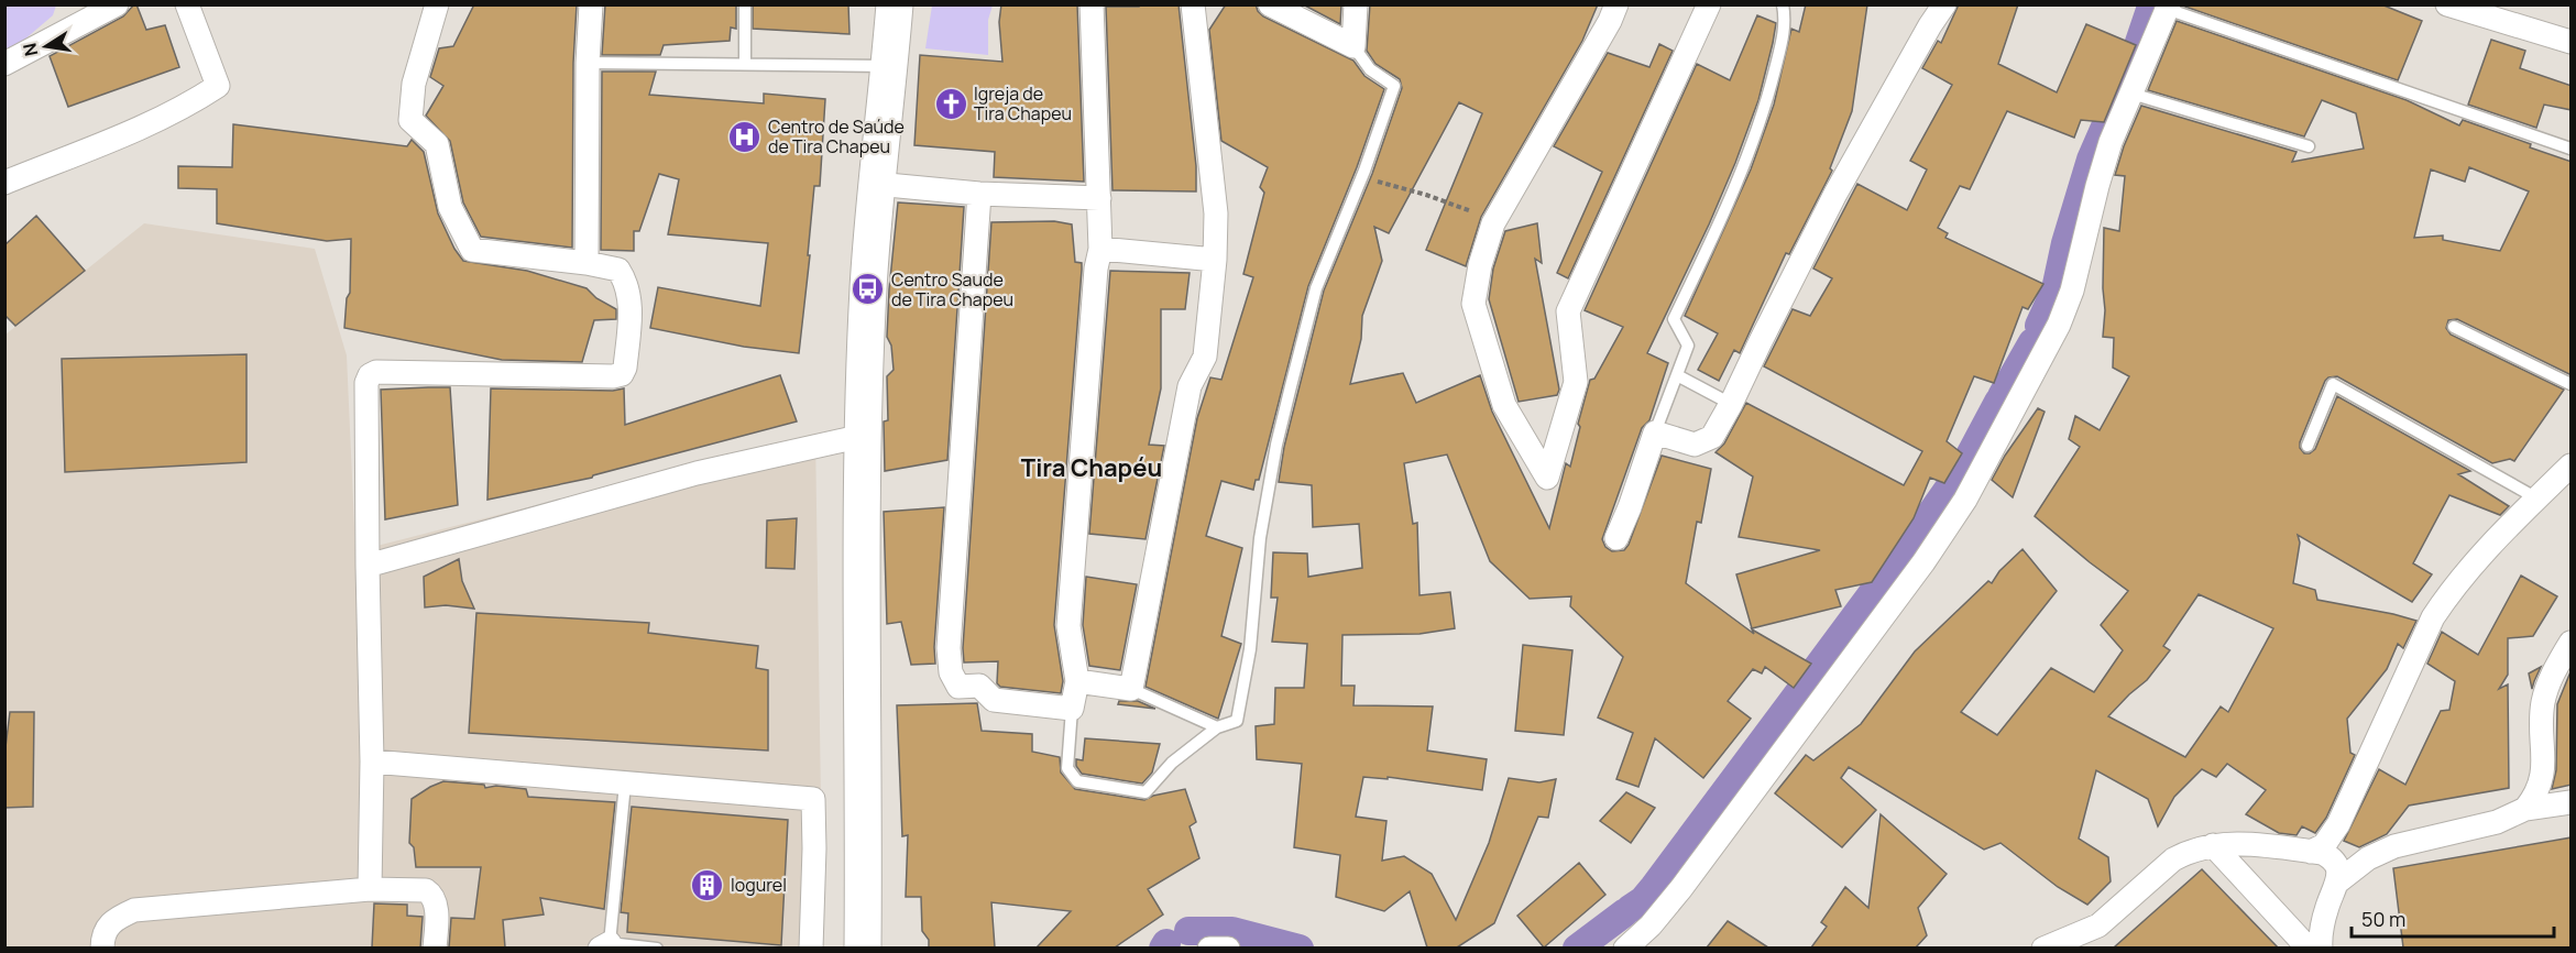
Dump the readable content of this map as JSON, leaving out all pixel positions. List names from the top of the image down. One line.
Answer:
{"districts":["Tira Chapéu"],"places":{"church":["Igreja de Tira Chapeu"],"hospital":["Centro de Saúde de Tira Chapeu"],"bus stop":["Centro Saude de Tira Chapeu"],"building":["Iogurel"]},"scale_bar":"50 m","north":"left"}
